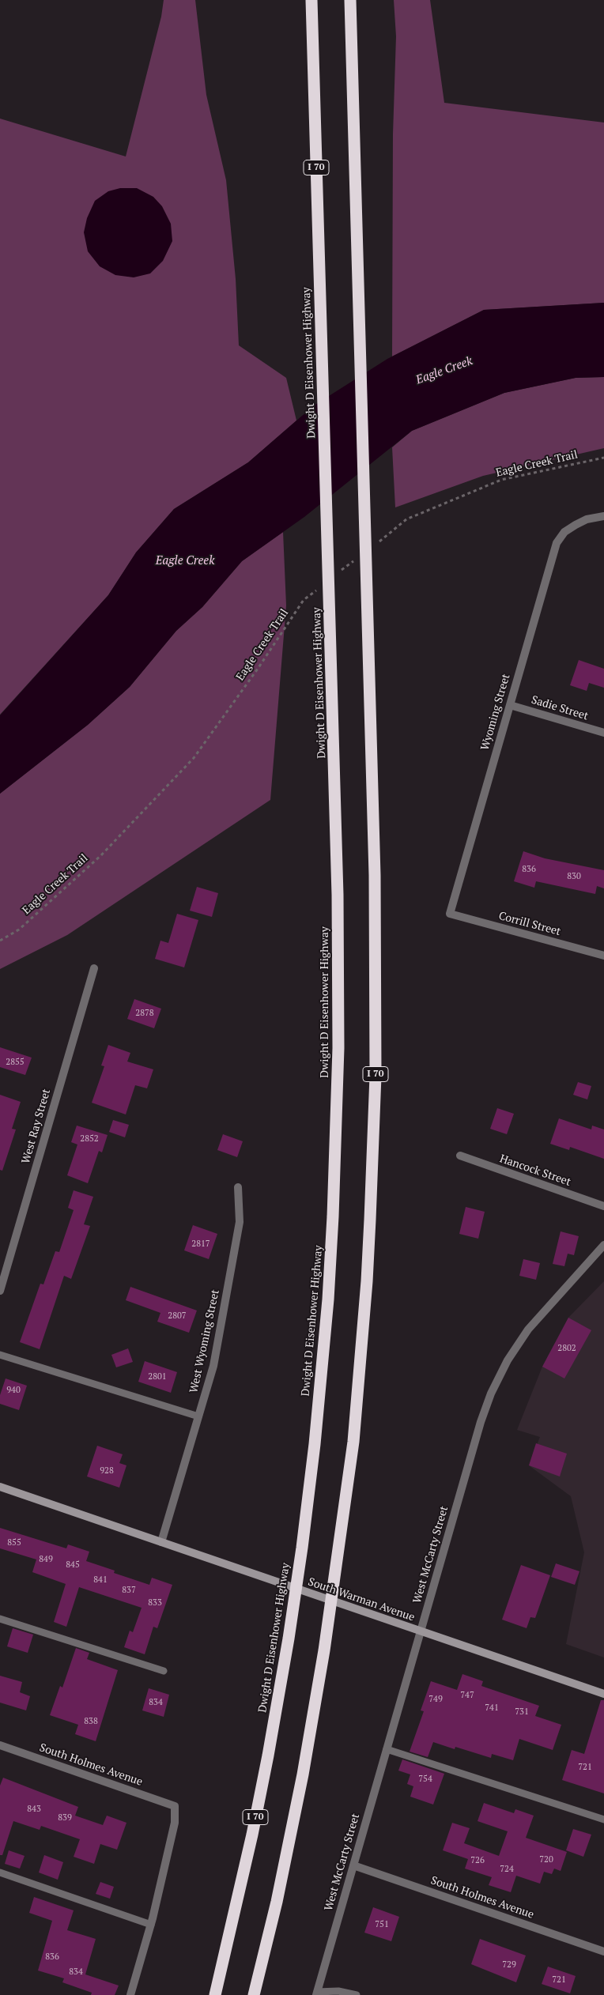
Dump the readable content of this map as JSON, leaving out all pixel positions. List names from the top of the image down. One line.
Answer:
{"streets":{"highway":["I 70","Dwight D Eisenhower Highway"],"main road":["South Warman Avenue"],"street":["Sadie Street","Wyoming Street","Corrill Street","West Ray Street","Hancock Street","West Wyoming Street","West McCarty Street","South Holmes Avenue"],"path":["Eagle Creek Trail"]},"crossings":[["Sadie Street","Wyoming Street"],["Wyoming Street","Corrill Street"],["West Wyoming Street","South Warman Avenue"],["West McCarty Street","South Warman Avenue"],["West McCarty Street","South Holmes Avenue"]],"water":["Eagle Creek"],"house_numbers":["836","830","2878","2855","2852","2817","2807","2802","2801","940","928","855","849","845","841","837","833","747","749","834","741","731","838","721","754","843","839","720","726","724","751","836","729","834","721"]}
